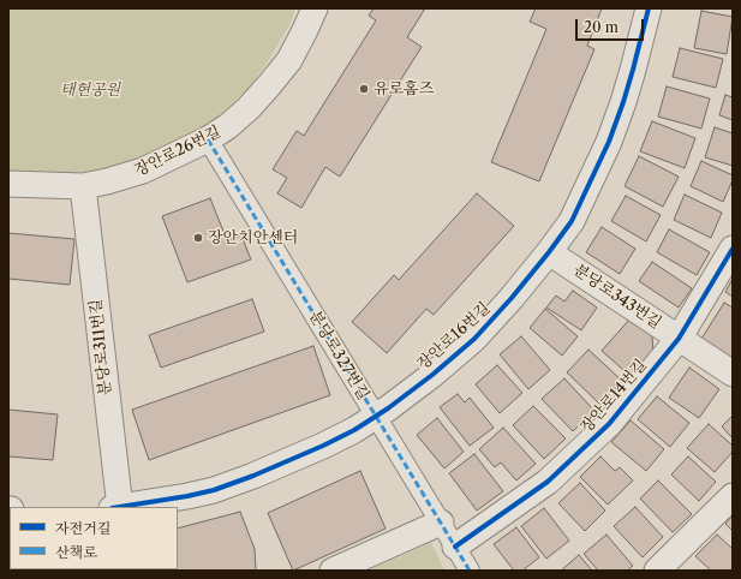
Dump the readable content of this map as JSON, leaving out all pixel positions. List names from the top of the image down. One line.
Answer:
{"streets":{"street":["장안로26번길","분당로343번길","장안로16번길","분당로311번길","분당로327번길","장안로14번길"]},"crossings":[["장안로26번길","분당로311번길"],["장안로26번길","분당로327번길"],["분당로343번길","장안로16번길"],["분당로343번길","장안로14번길"],["장안로16번길","분당로327번길"],["분당로327번길","장안로14번길"]],"parks":["태현공원"],"places":["유로홈즈","장안치안센터"],"legend":["자전거길","산책로"],"scale_bar":"20 m"}
